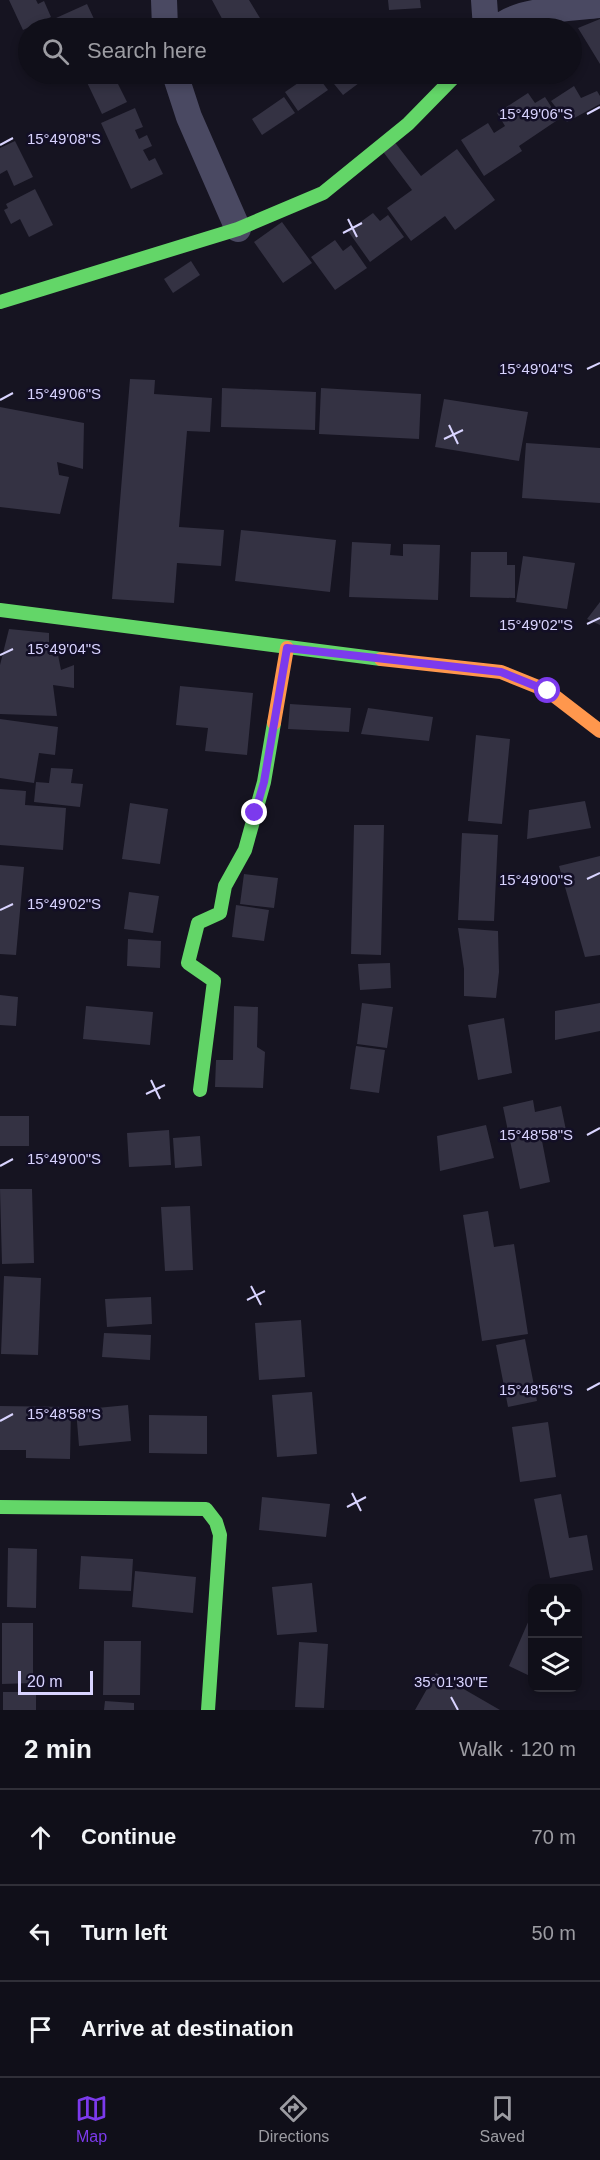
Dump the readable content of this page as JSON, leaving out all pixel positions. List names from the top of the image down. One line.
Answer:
{"scale_bar":"20 m","page":{"search":"Search here","scale":"20 m","heading":["2 min","Walk · 120 m"],"list":[["Continue","70 m"],["Turn left","50 m"],"Arrive at destination"],"nav":["Map","Directions","Saved"]},"coordinates":["15°49'06\"S","15°49'08\"S","15°49'04\"S","15°49'02\"S","15°49'00\"S","15°48'58\"S","15°48'56\"S","35°01'30\"E"]}
